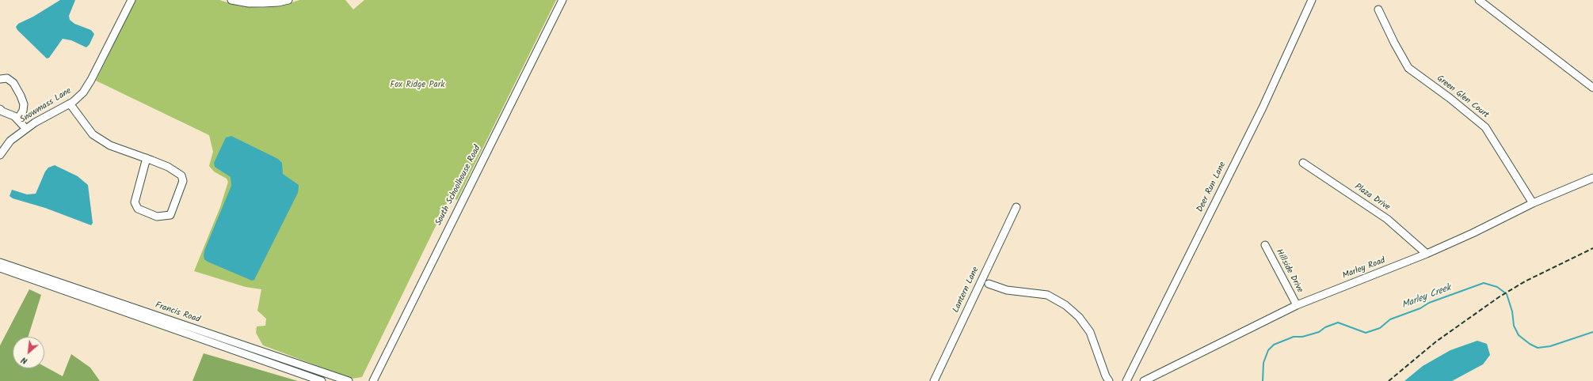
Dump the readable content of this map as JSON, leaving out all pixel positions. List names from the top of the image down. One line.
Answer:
{"streets":{"street":["Green Glen Court","Snowmass Lane","South Schoolhouse Road","Deer Run Lane","Plaza Drive","Marley Road","Hillside Drive","Lantern Lane","Francis Road"]},"crossings":[["Green Glen Court","Marley Road"],["Plaza Drive","Marley Road"],["Marley Road","Hillside Drive"]],"water":["Marley Creek"],"parks":["Fox Ridge Park"],"north":"bottom left"}
